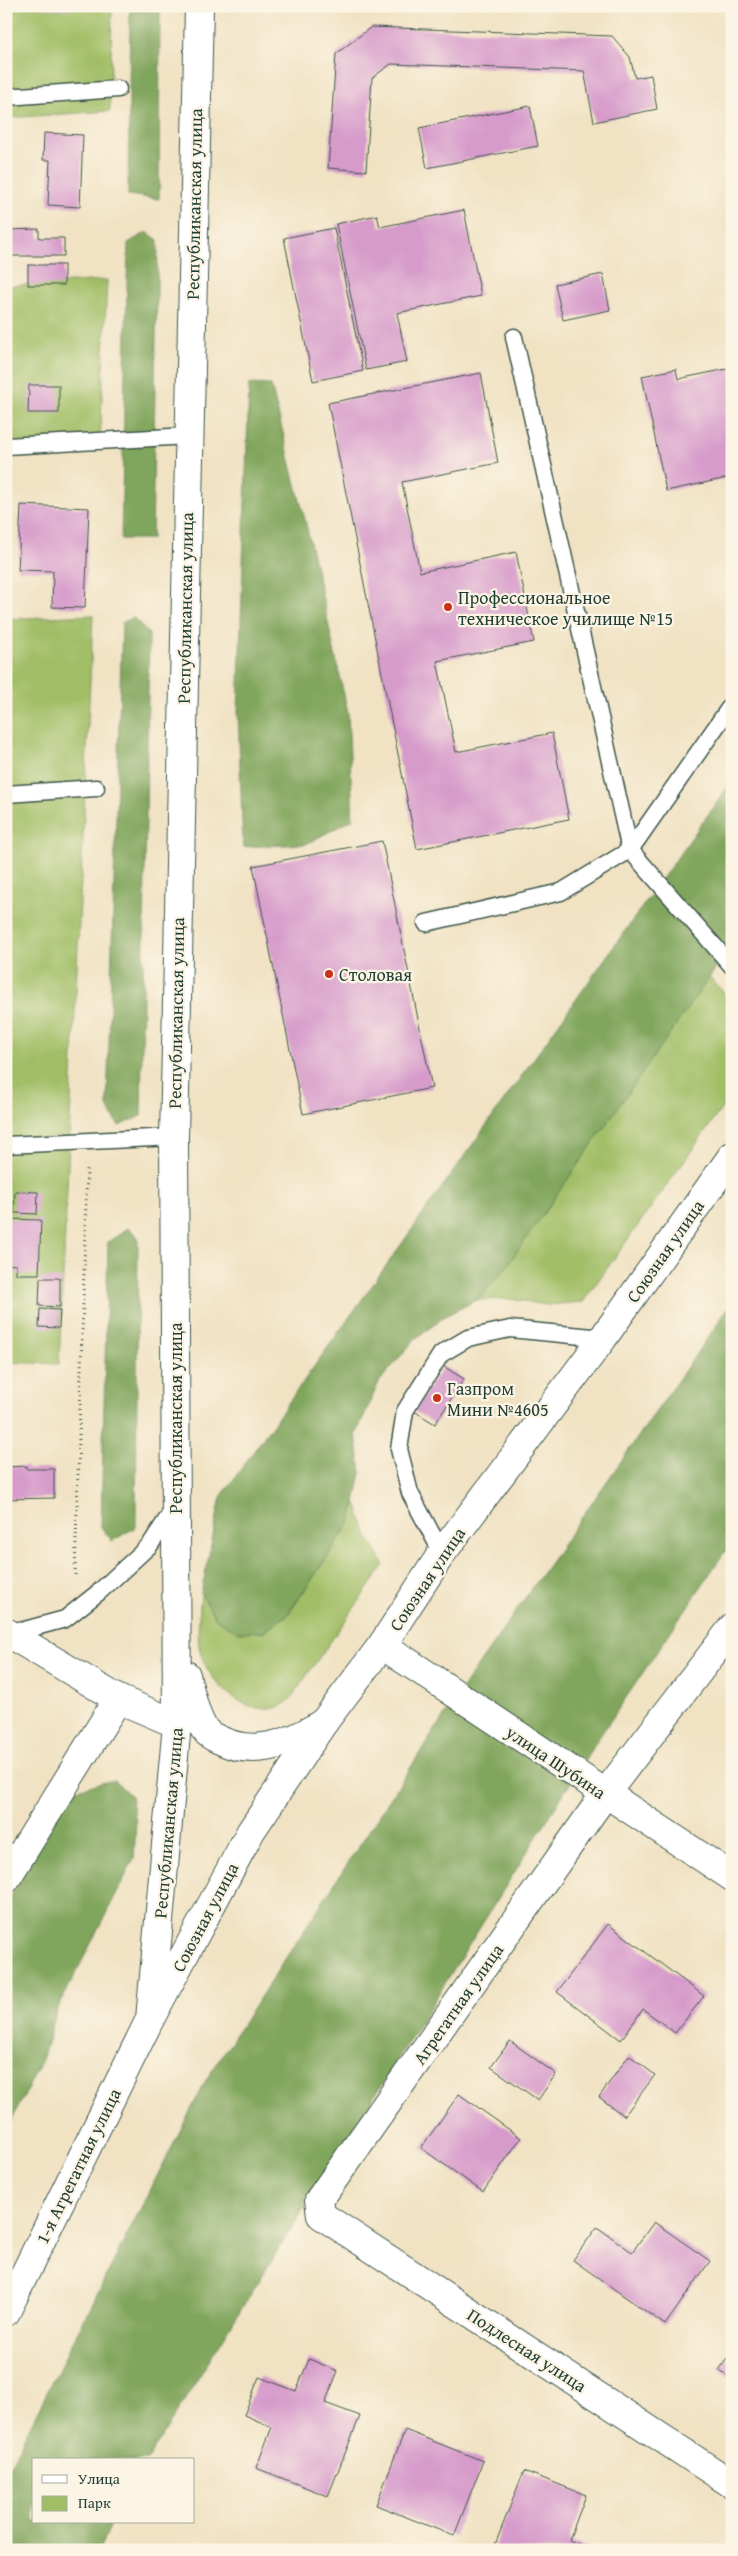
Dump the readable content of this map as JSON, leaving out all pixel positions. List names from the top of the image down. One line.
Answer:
{"streets":{"main road":["Республиканская улица","Союзная улица","улица Шубина","Агрегатная улица","1-я Агрегатная улица","Подлесная улица"]},"crossings":[["Республиканская улица","Союзная улица"],["Республиканская улица","1-я Агрегатная улица"],["Союзная улица","улица Шубина"],["Союзная улица","1-я Агрегатная улица"],["улица Шубина","Агрегатная улица"],["Агрегатная улица","Подлесная улица"]],"places":["Профессиональное техническое училище №15","Столовая","Газпром Мини №4605"],"legend":["Улица","Парк"]}
